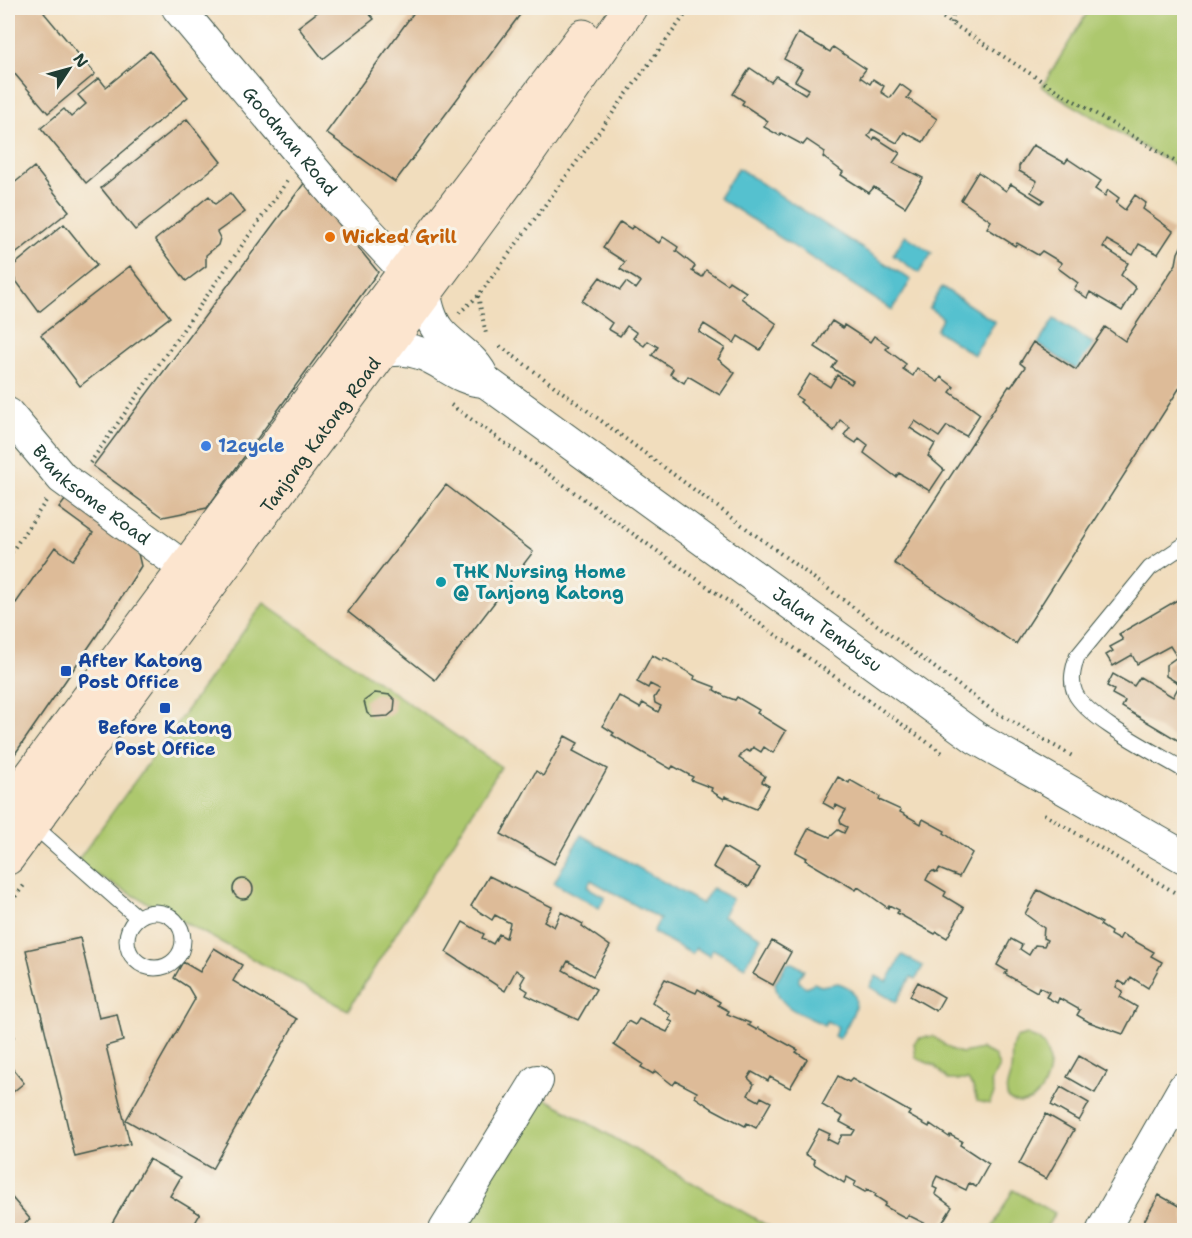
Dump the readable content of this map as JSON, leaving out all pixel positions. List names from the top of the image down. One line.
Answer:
{"streets":{"main road":["Tanjong Katong Road"],"street":["Goodman Road","Branksome Road","Jalan Tembusu"]},"crossings":[["Goodman Road","Tanjong Katong Road"],["Tanjong Katong Road","Branksome Road"]],"places":{"other":["Wicked Grill","12cycle","THK Nursing Home @ Tanjong Katong"],"transit":["After Katong Post Office","Before Katong Post Office"]},"north":"top right"}
